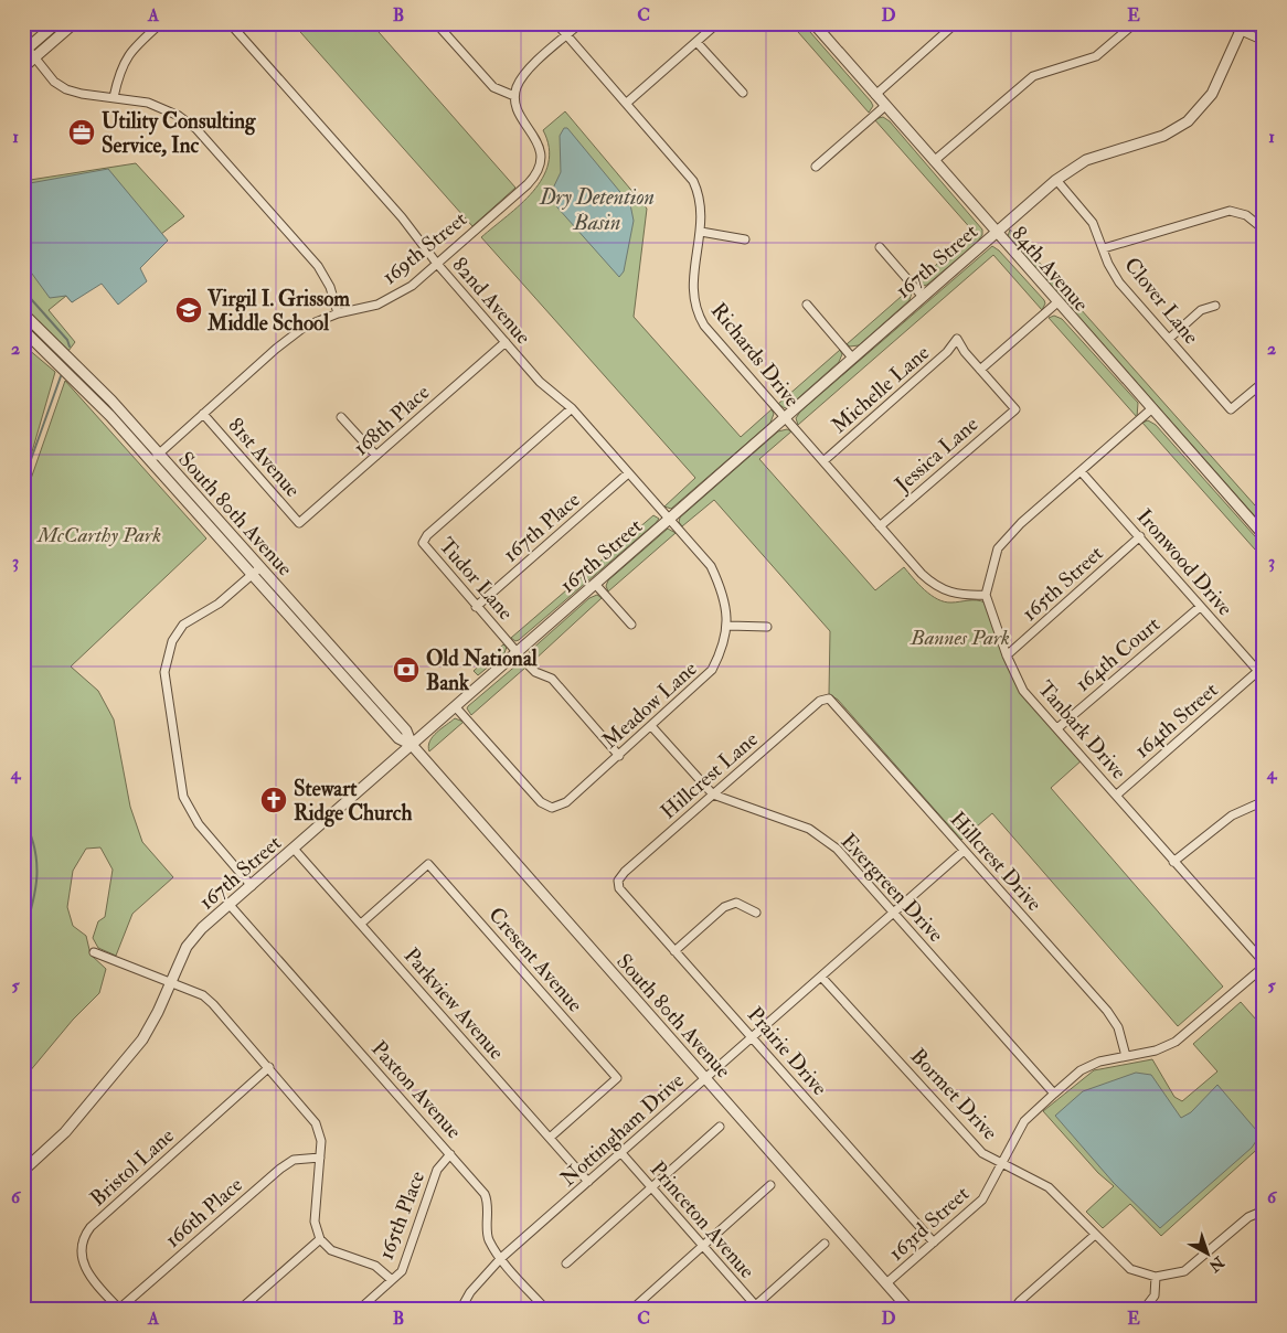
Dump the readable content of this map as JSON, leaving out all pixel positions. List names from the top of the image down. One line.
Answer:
{"streets":{"street":["169th Street","167th Street","84th Avenue","82nd Avenue","Clover Lane","Richards Drive","Michelle Lane","168th Place","Jessica Lane","81st Avenue","South 80th Avenue","167th Place","Ironwood Drive","Tudor Lane","165th Street","164th Court","Meadow Lane","164th Street","Tanbark Drive","Hillcrest Lane","Hillcrest Drive","Evergreen Drive","Cresent Avenue","Parkview Avenue","Prairie Drive","Paxton Avenue","Bormet Drive","Nottingham Drive","Bristol Lane","166th Place","165th Place","Princeton Avenue","163rd Street"]},"crossings":[["169th Street","82nd Avenue"],["169th Street","81st Avenue"],["169th Street","South 80th Avenue"],["167th Street","84th Avenue"],["167th Street","82nd Avenue"],["167th Street","Clover Lane"],["167th Street","Richards Drive"],["167th Street","South 80th Avenue"],["167th Street","Tudor Lane"],["167th Street","Meadow Lane"],["167th Street","Parkview Avenue"],["167th Street","Paxton Avenue"],["82nd Avenue","168th Place"],["82nd Avenue","167th Place"],["82nd Avenue","Tudor Lane"],["82nd Avenue","Meadow Lane"],["Richards Drive","Michelle Lane"],["Richards Drive","Jessica Lane"],["Richards Drive","Tanbark Drive"],["Michelle Lane","Jessica Lane"],["168th Place","81st Avenue"],["South 80th Avenue","Nottingham Drive"],["South 80th Avenue","163rd Street"],["167th Place","Tudor Lane"],["Ironwood Drive","165th Street"],["Ironwood Drive","164th Court"],["Ironwood Drive","164th Street"],["Tudor Lane","Meadow Lane"],["165th Street","Tanbark Drive"],["164th Court","Tanbark Drive"],["Meadow Lane","Evergreen Drive"],["164th Street","Tanbark Drive"],["Tanbark Drive","163rd Street"],["Hillcrest Lane","Hillcrest Drive"],["Hillcrest Lane","Evergreen Drive"],["Hillcrest Lane","Prairie Drive"],["Hillcrest Drive","Nottingham Drive"],["Hillcrest Drive","163rd Street"],["Evergreen Drive","Nottingham Drive"],["Evergreen Drive","163rd Street"],["Cresent Avenue","Parkview Avenue"],["Parkview Avenue","Nottingham Drive"],["Prairie Drive","Nottingham Drive"],["Prairie Drive","163rd Street"],["Paxton Avenue","Nottingham Drive"],["Paxton Avenue","165th Place"],["Bormet Drive","Nottingham Drive"],["Bormet Drive","163rd Street"],["Nottingham Drive","Princeton Avenue"],["Bristol Lane","166th Place"]],"water":["Dry Detention Basin"],"parks":["McCarthy Park","Bannes Park"],"places":{"office":["Utility Consulting Service, Inc"],"school or university":["Virgil I. Grissom Middle School"],"bank":["Old National Bank"],"church":["Stewart Ridge Church"]},"north":"bottom right","grid":{"columns":["A","B","C","D","E"],"rows":["1","2","3","4","5","6"]}}
